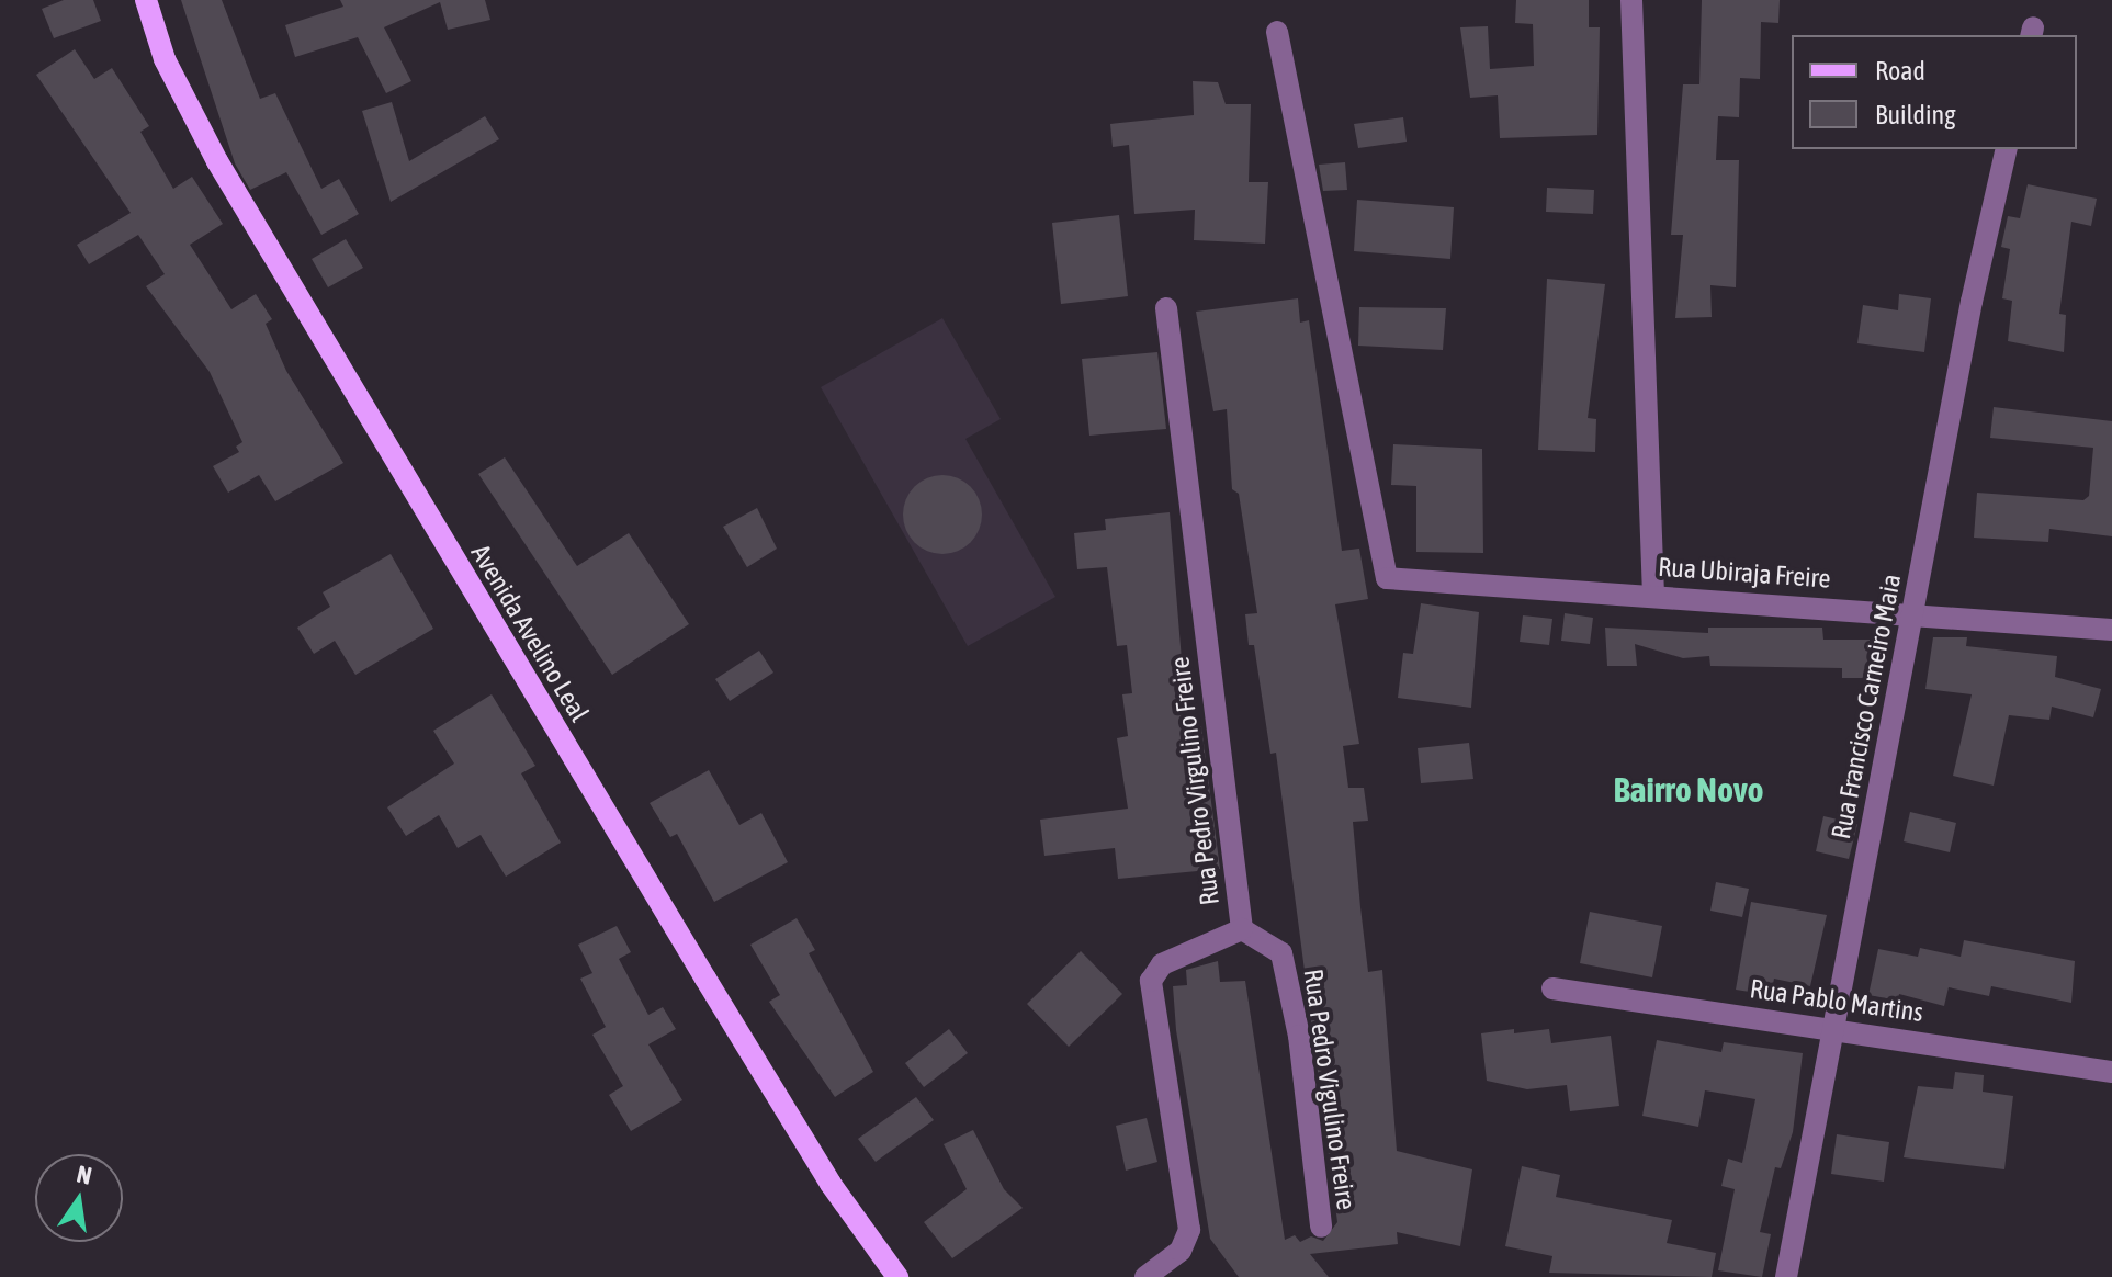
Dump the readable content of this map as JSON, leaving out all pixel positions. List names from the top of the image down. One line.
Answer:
{"streets":{"main road":["Avenida Avelino Leal"],"street":["Rua Ubiraja Freire","Rua Francisco Carneiro Maia","Rua Pedro Virgulino Freire","Rua Pablo Martins","Rua Pedro Vigulino Freire"]},"crossings":[["Rua Ubiraja Freire","Rua Francisco Carneiro Maia"],["Rua Francisco Carneiro Maia","Rua Pablo Martins"],["Rua Pedro Virgulino Freire","Rua Pedro Vigulino Freire"]],"districts":["Bairro Novo"],"legend":["Road","Building"],"north":"top"}
